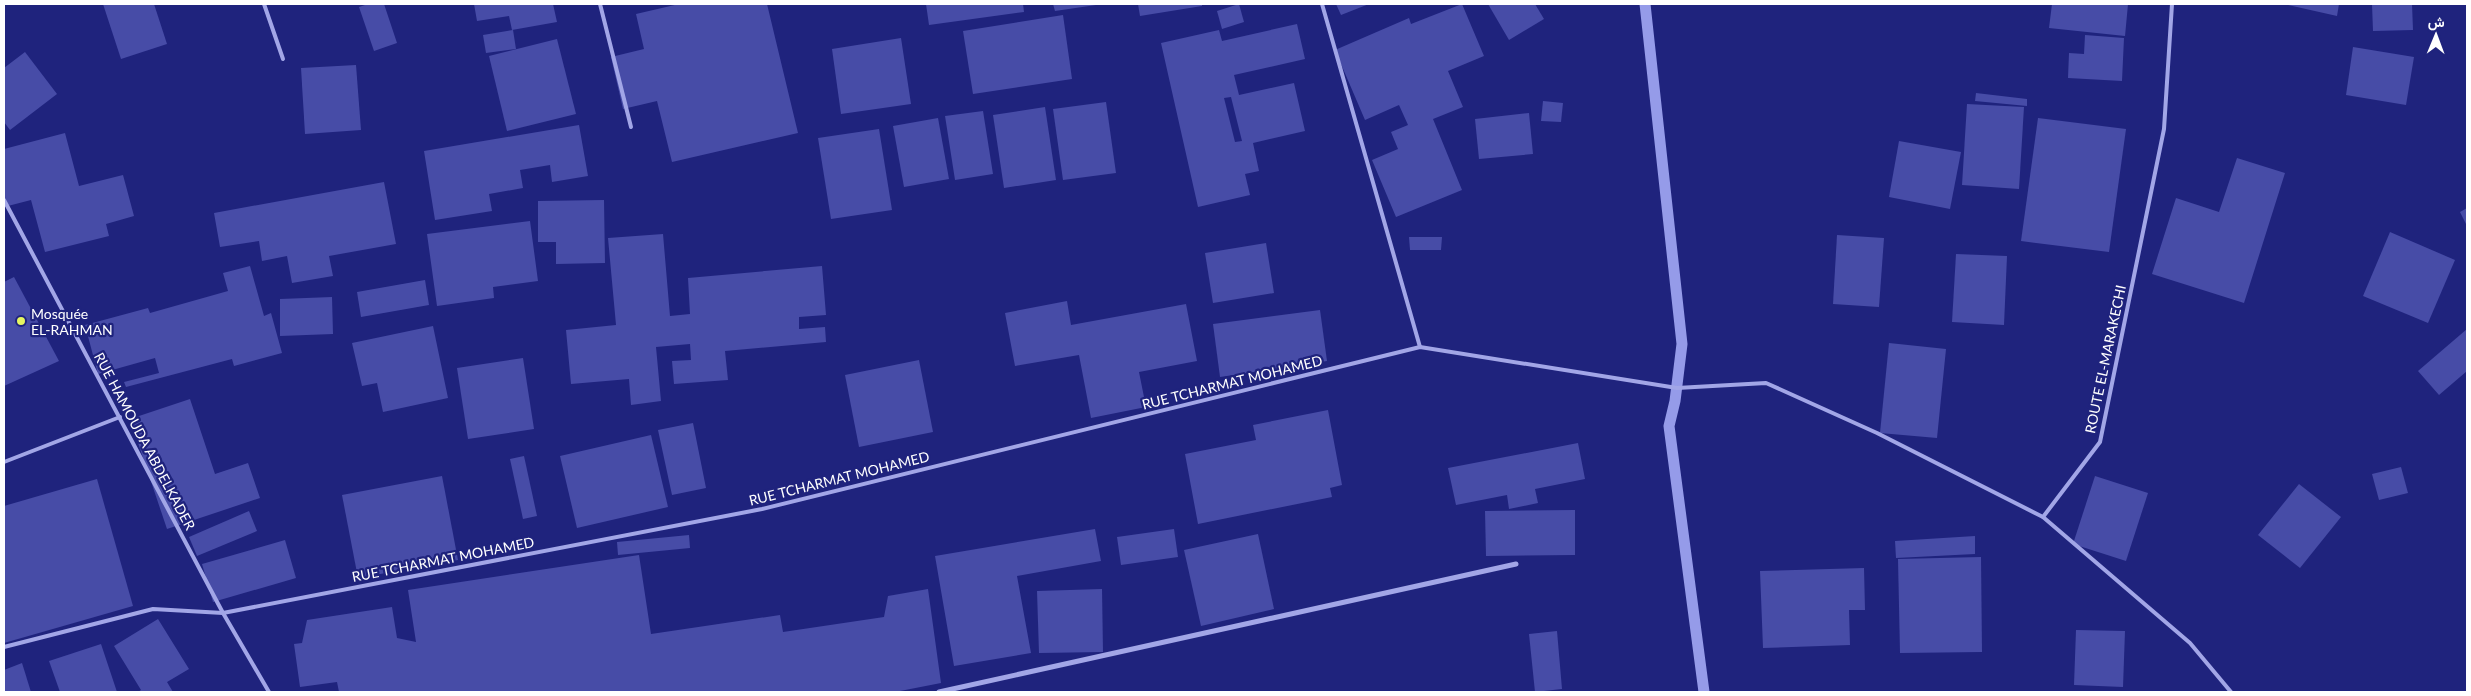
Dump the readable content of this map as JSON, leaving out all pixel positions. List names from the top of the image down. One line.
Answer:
{"streets":{"lane":["ROUTE EL-MARAKECHI","RUE TCHARMAT MOHAMED","RUE HAMOUDA ABDELKADER"]},"crossings":[["ROUTE EL-MARAKECHI","RUE TCHARMAT MOHAMED"],["RUE TCHARMAT MOHAMED","RUE HAMOUDA ABDELKADER"]],"places":["Mosquée EL-RAHMAN"],"north":"top"}
